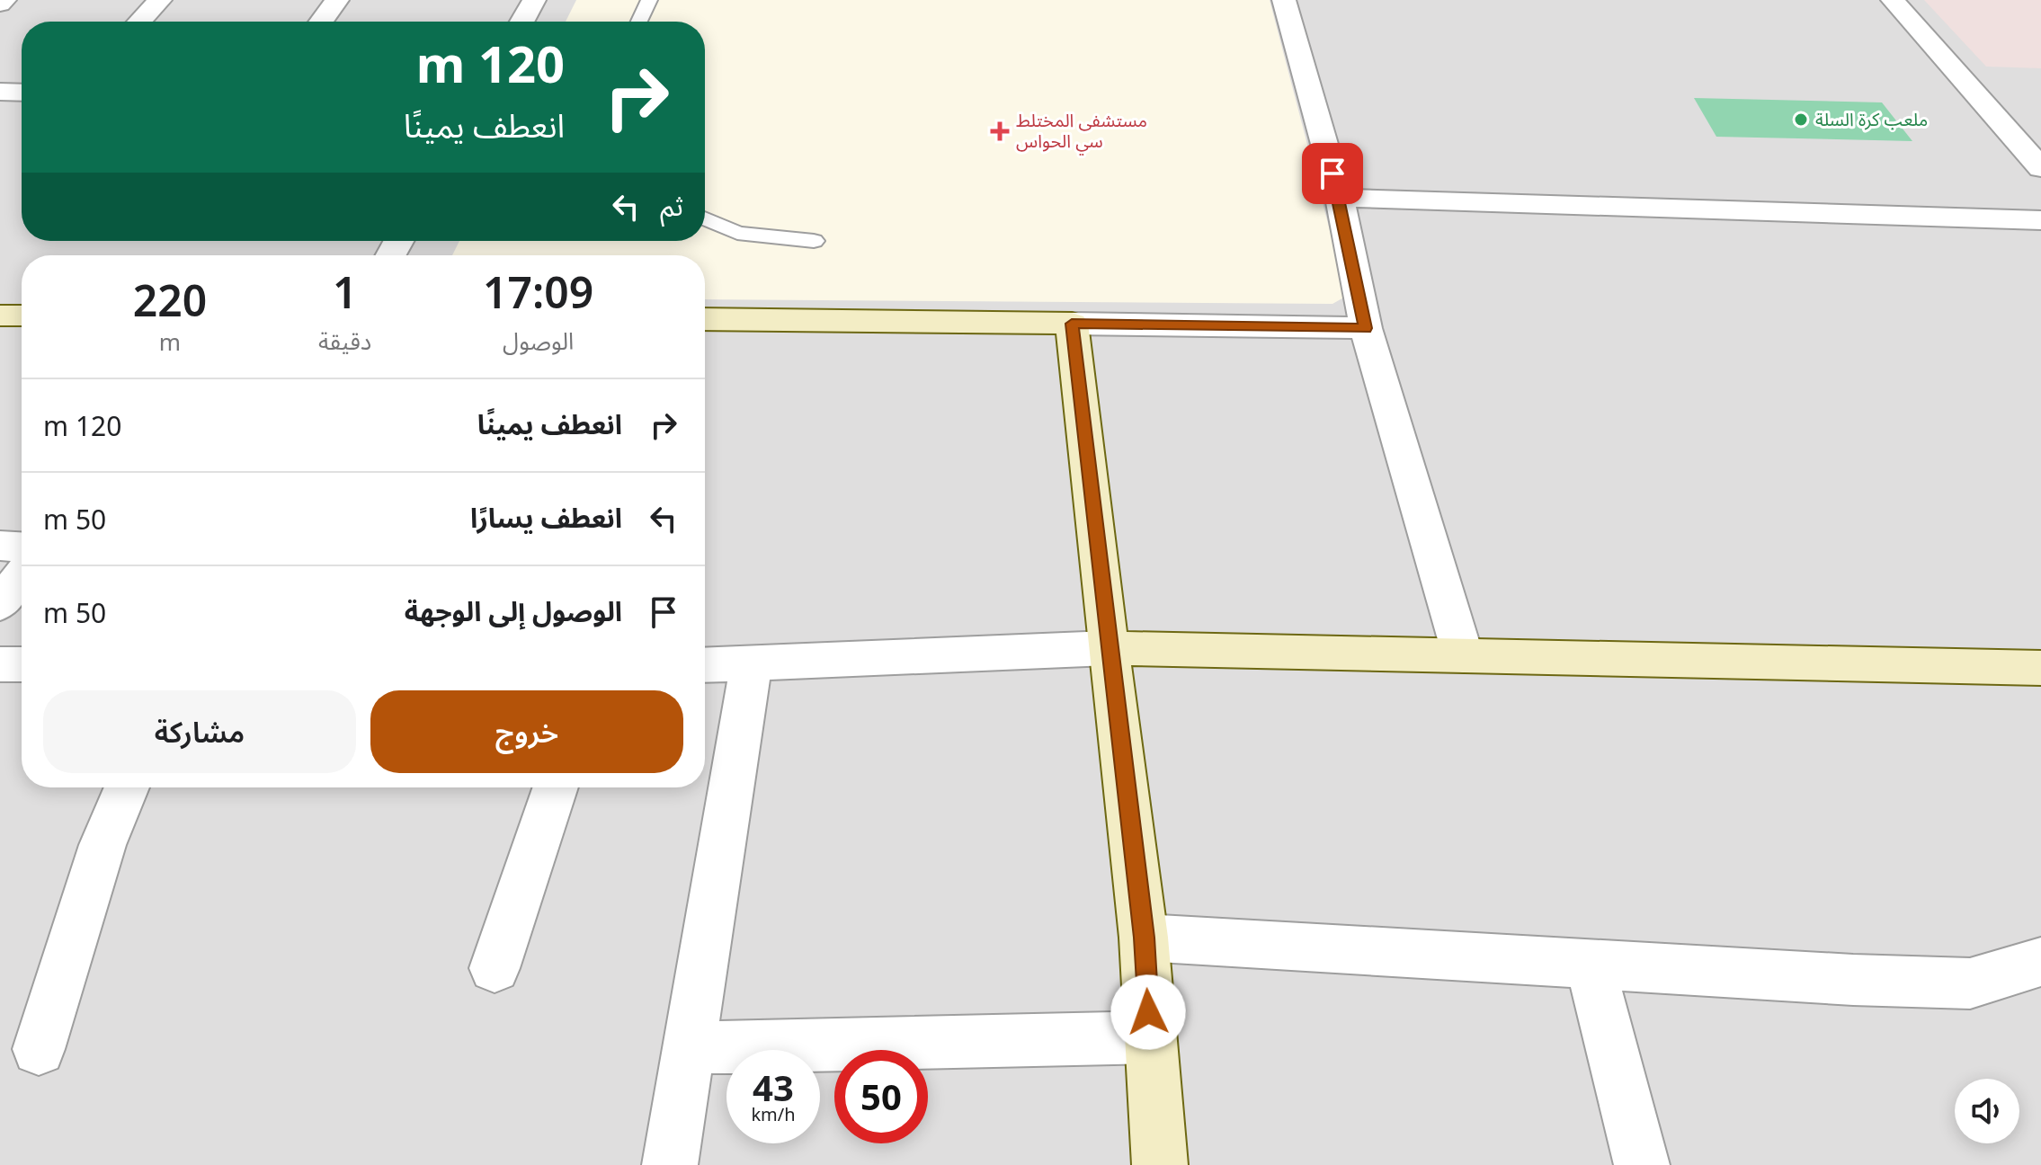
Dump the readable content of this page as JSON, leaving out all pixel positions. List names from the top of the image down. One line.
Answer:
{"places":{"other":["ملعب كرة السلة"],"health":["مستشفى المختلط سي الحواس"]},"page":{"turn":["120 m","انعطف يمينًا"],"then":"ثم","eta":["17:09","الوصول","1","دقيقة","220","m"],"list":[{"name":"انعطف يمينًا","value":"120 m"},{"name":"انعطف يسارًا","value":"50 m"},{"name":"الوصول إلى الوجهة","value":"50 m"}],"buttons":["خروج","مشاركة"],"speed":"43 km/h","limit":"50"}}
